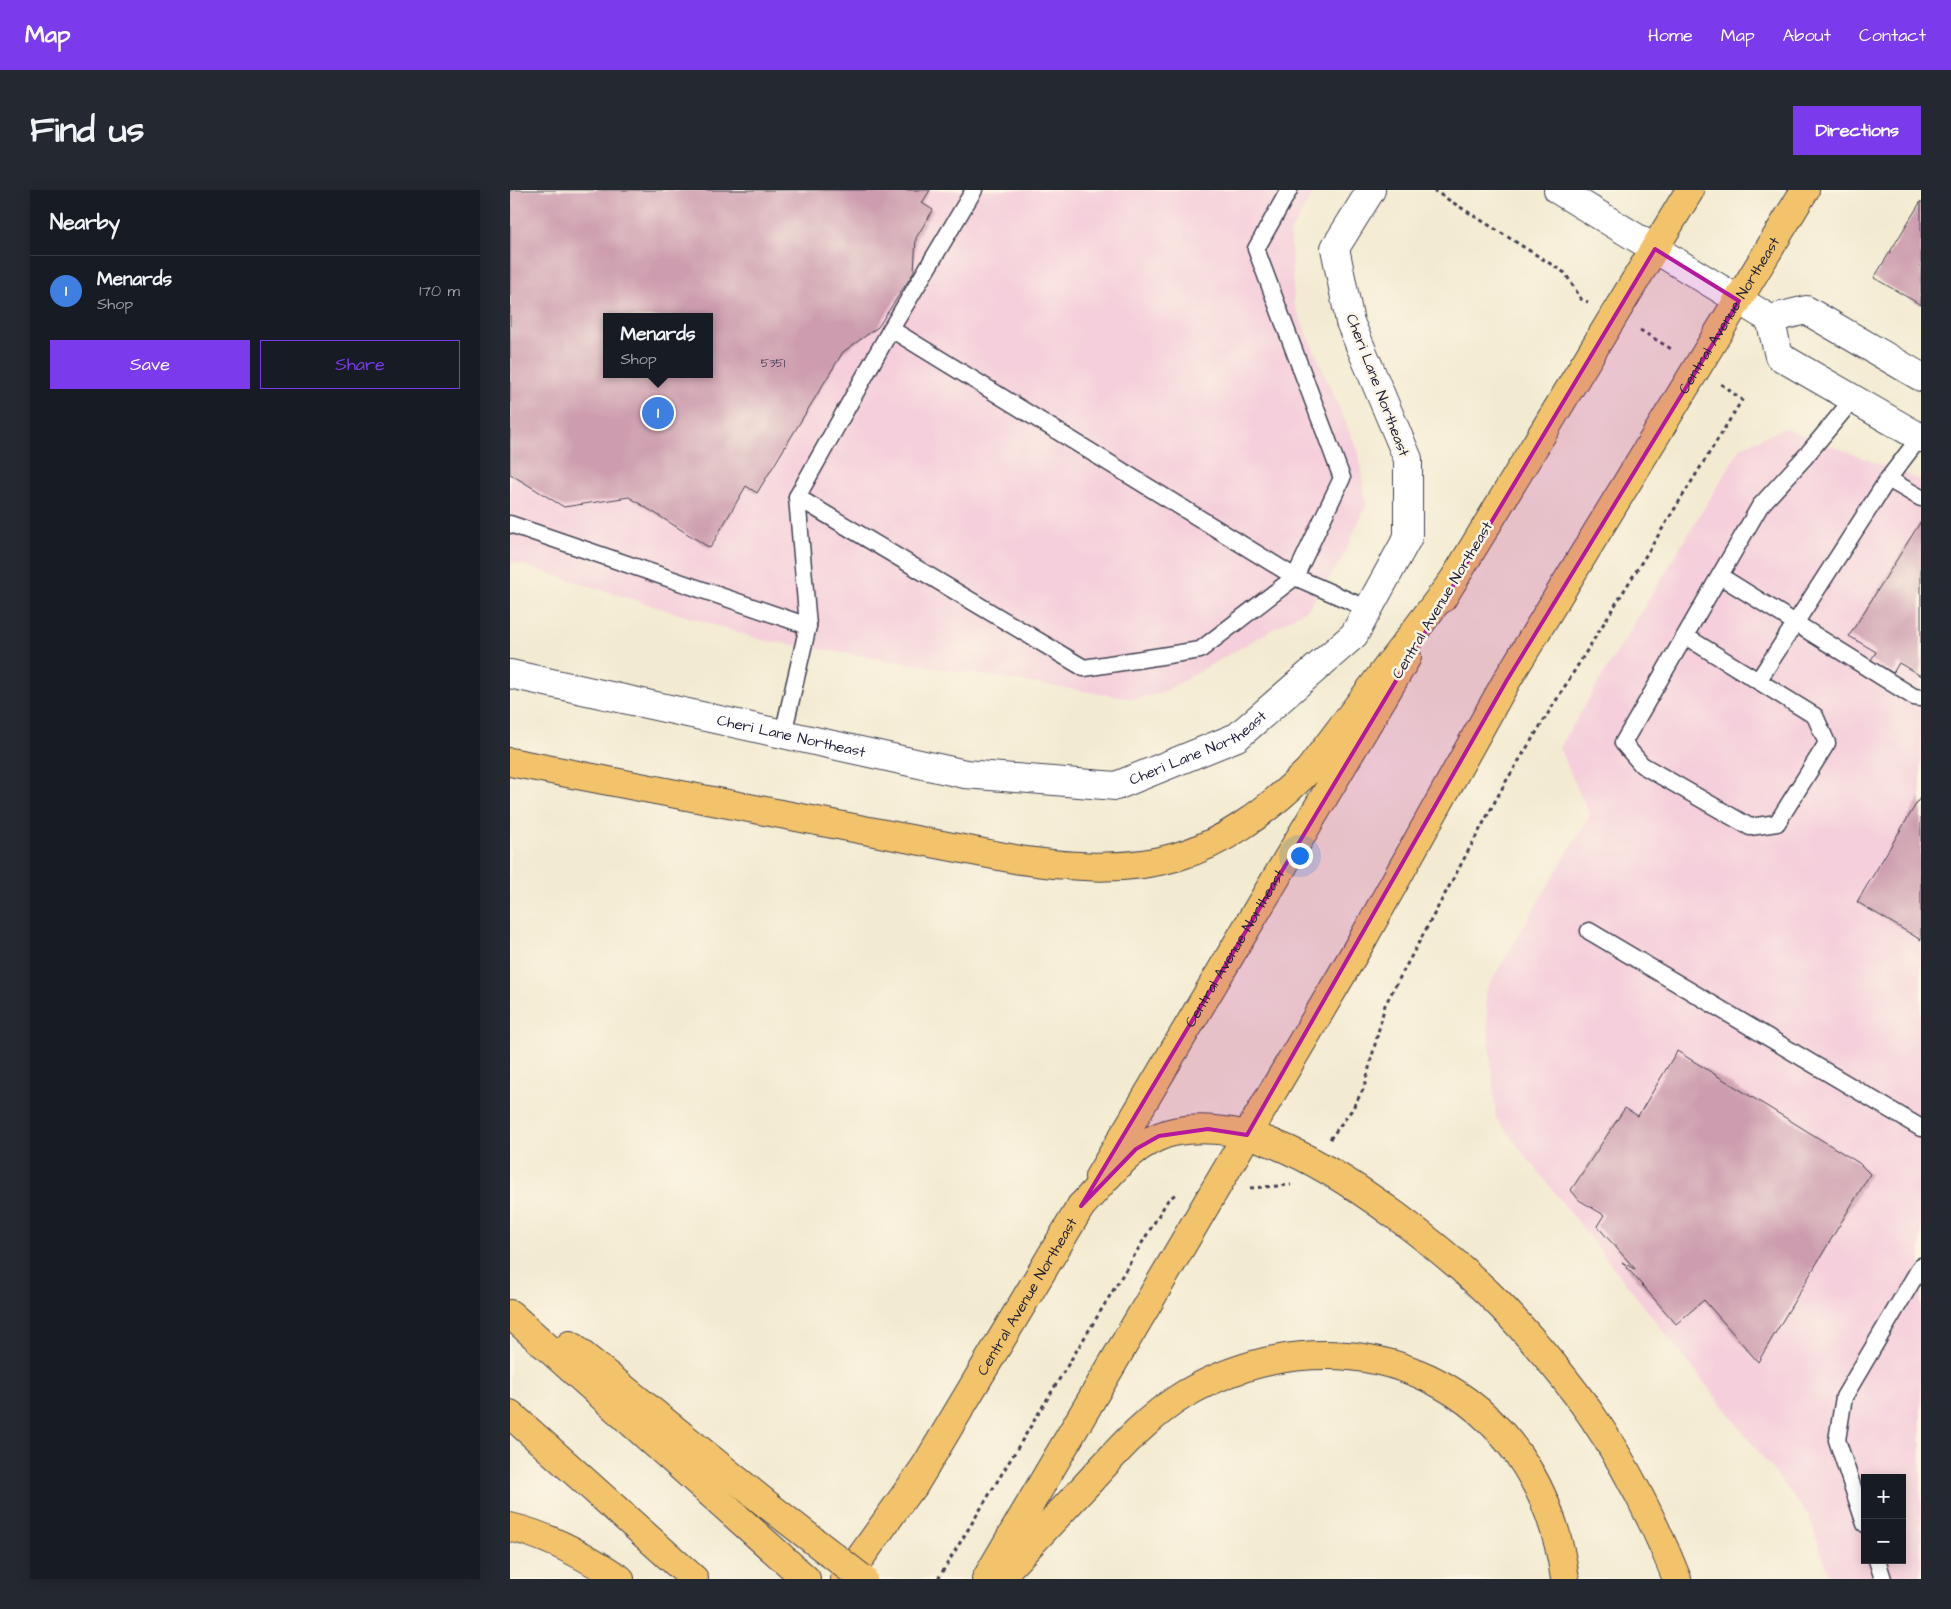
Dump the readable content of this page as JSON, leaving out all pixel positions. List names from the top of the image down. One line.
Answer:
{"streets":{"main road":["Central Avenue Northeast"],"street":["Cheri Lane Northeast"]},"house_numbers":["5351"],"page":{"header":"Map","nav":["Home","Map","About","Contact"],"title":"Find us","buttons":["Directions",["Save","Share"]],"heading":"Nearby","list":[{"mark":"1","name":"Menards","note":"Shop","value":"170 m"}],"popup":["Menards","Shop"],"pins":"1","map_buttons":["+","−"]}}
